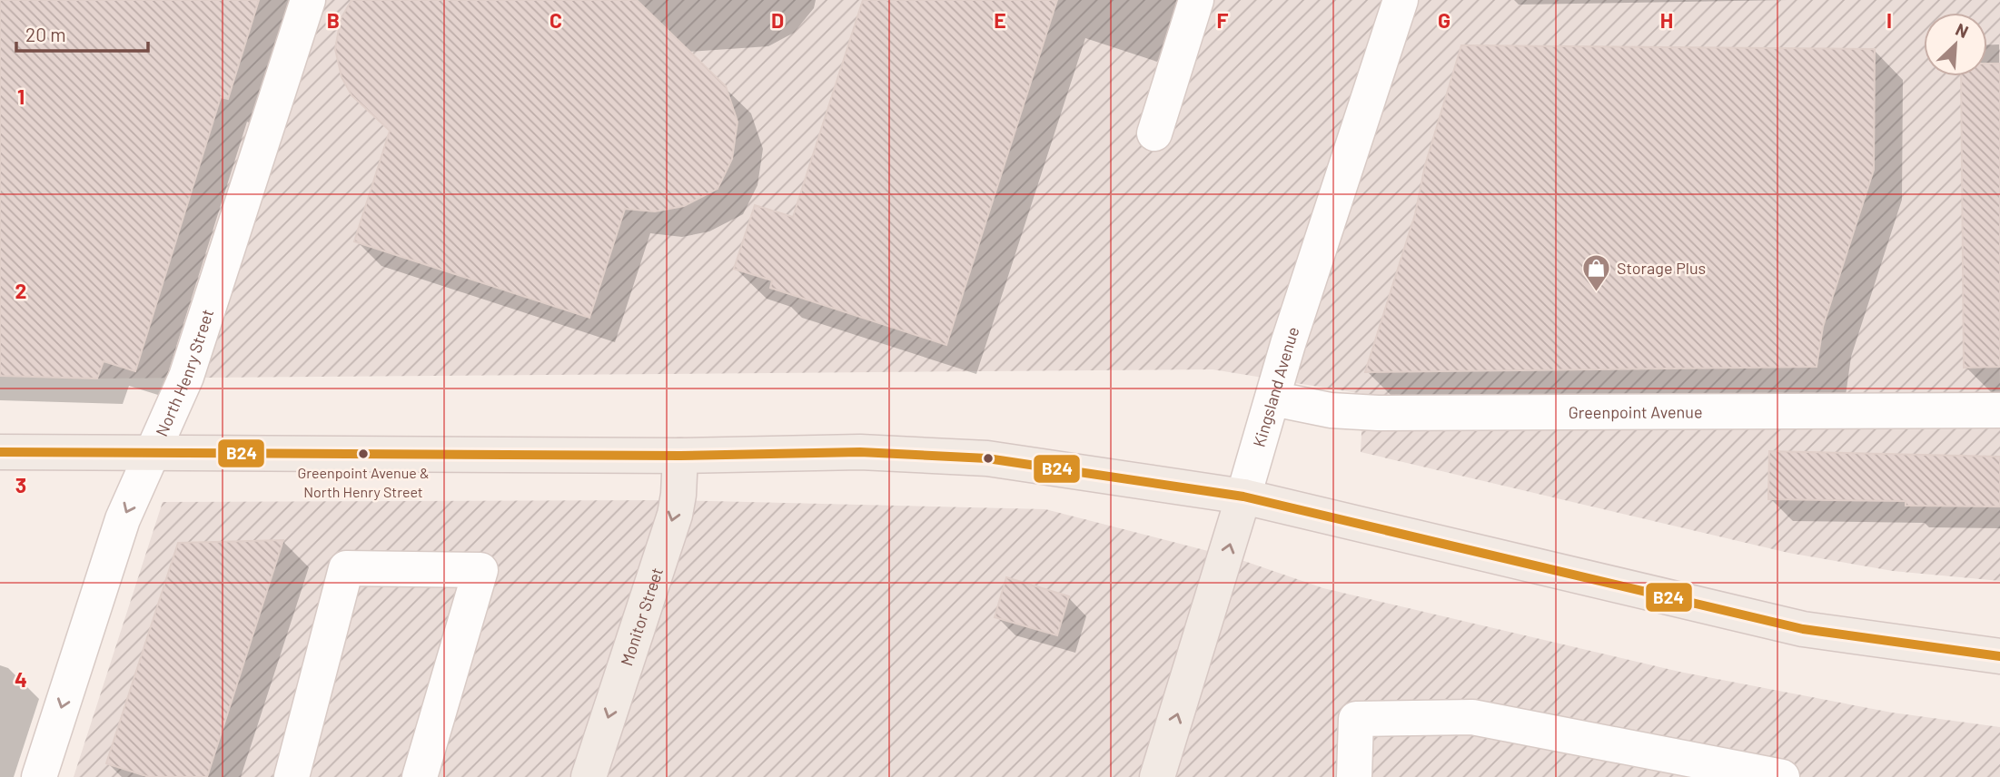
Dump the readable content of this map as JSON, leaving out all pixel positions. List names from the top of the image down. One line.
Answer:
{"streets":{"main road":["Kingsland Avenue","Monitor Street"],"street":["North Henry Street","Greenpoint Avenue"]},"crossings":[["Kingsland Avenue","Greenpoint Avenue"]],"one_way":["North Henry Street","Kingsland Avenue","Monitor Street"],"places":{"shop":["Storage Plus"],"other":["Greenpoint Avenue & North Henry Street"]},"lines":["transit line B24"],"scale_bar":"20 m","north":"top right","grid":{"columns":["B","C","D","E","F","G","H","I"],"rows":["1","2","3","4"]}}
